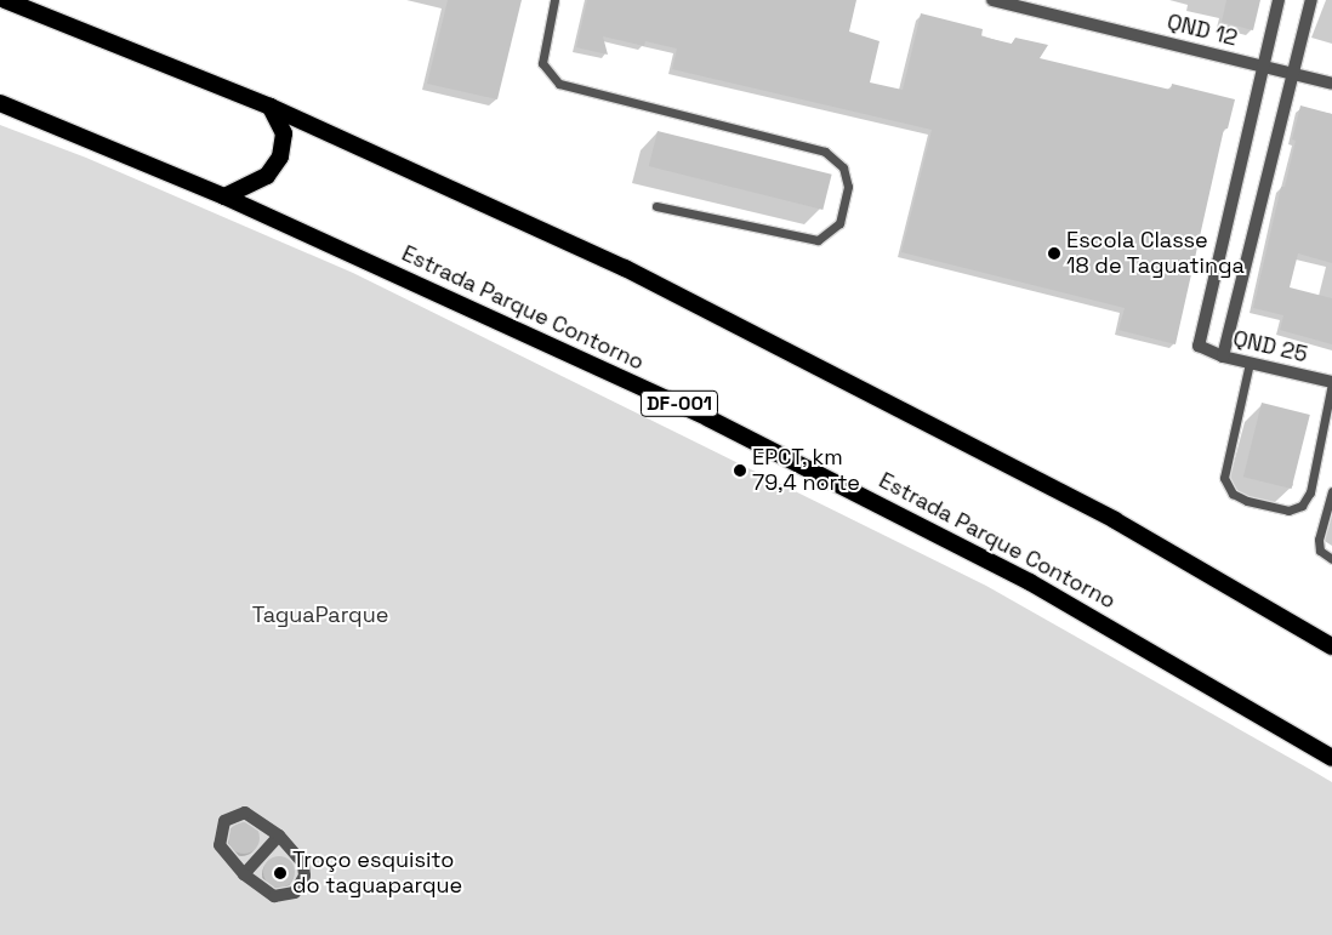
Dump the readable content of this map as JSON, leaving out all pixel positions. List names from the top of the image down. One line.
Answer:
{"streets":{"highway":["Estrada Parque Contorno","DF-001"],"street":["QND 12","QND 25"]},"crossings":[["QND 12","QND 25"]],"parks":["TaguaParque"],"places":["Escola Classe 18 de Taguatinga","EPCT, km 79,4 norte","Troço esquisito do taguaparque"]}
